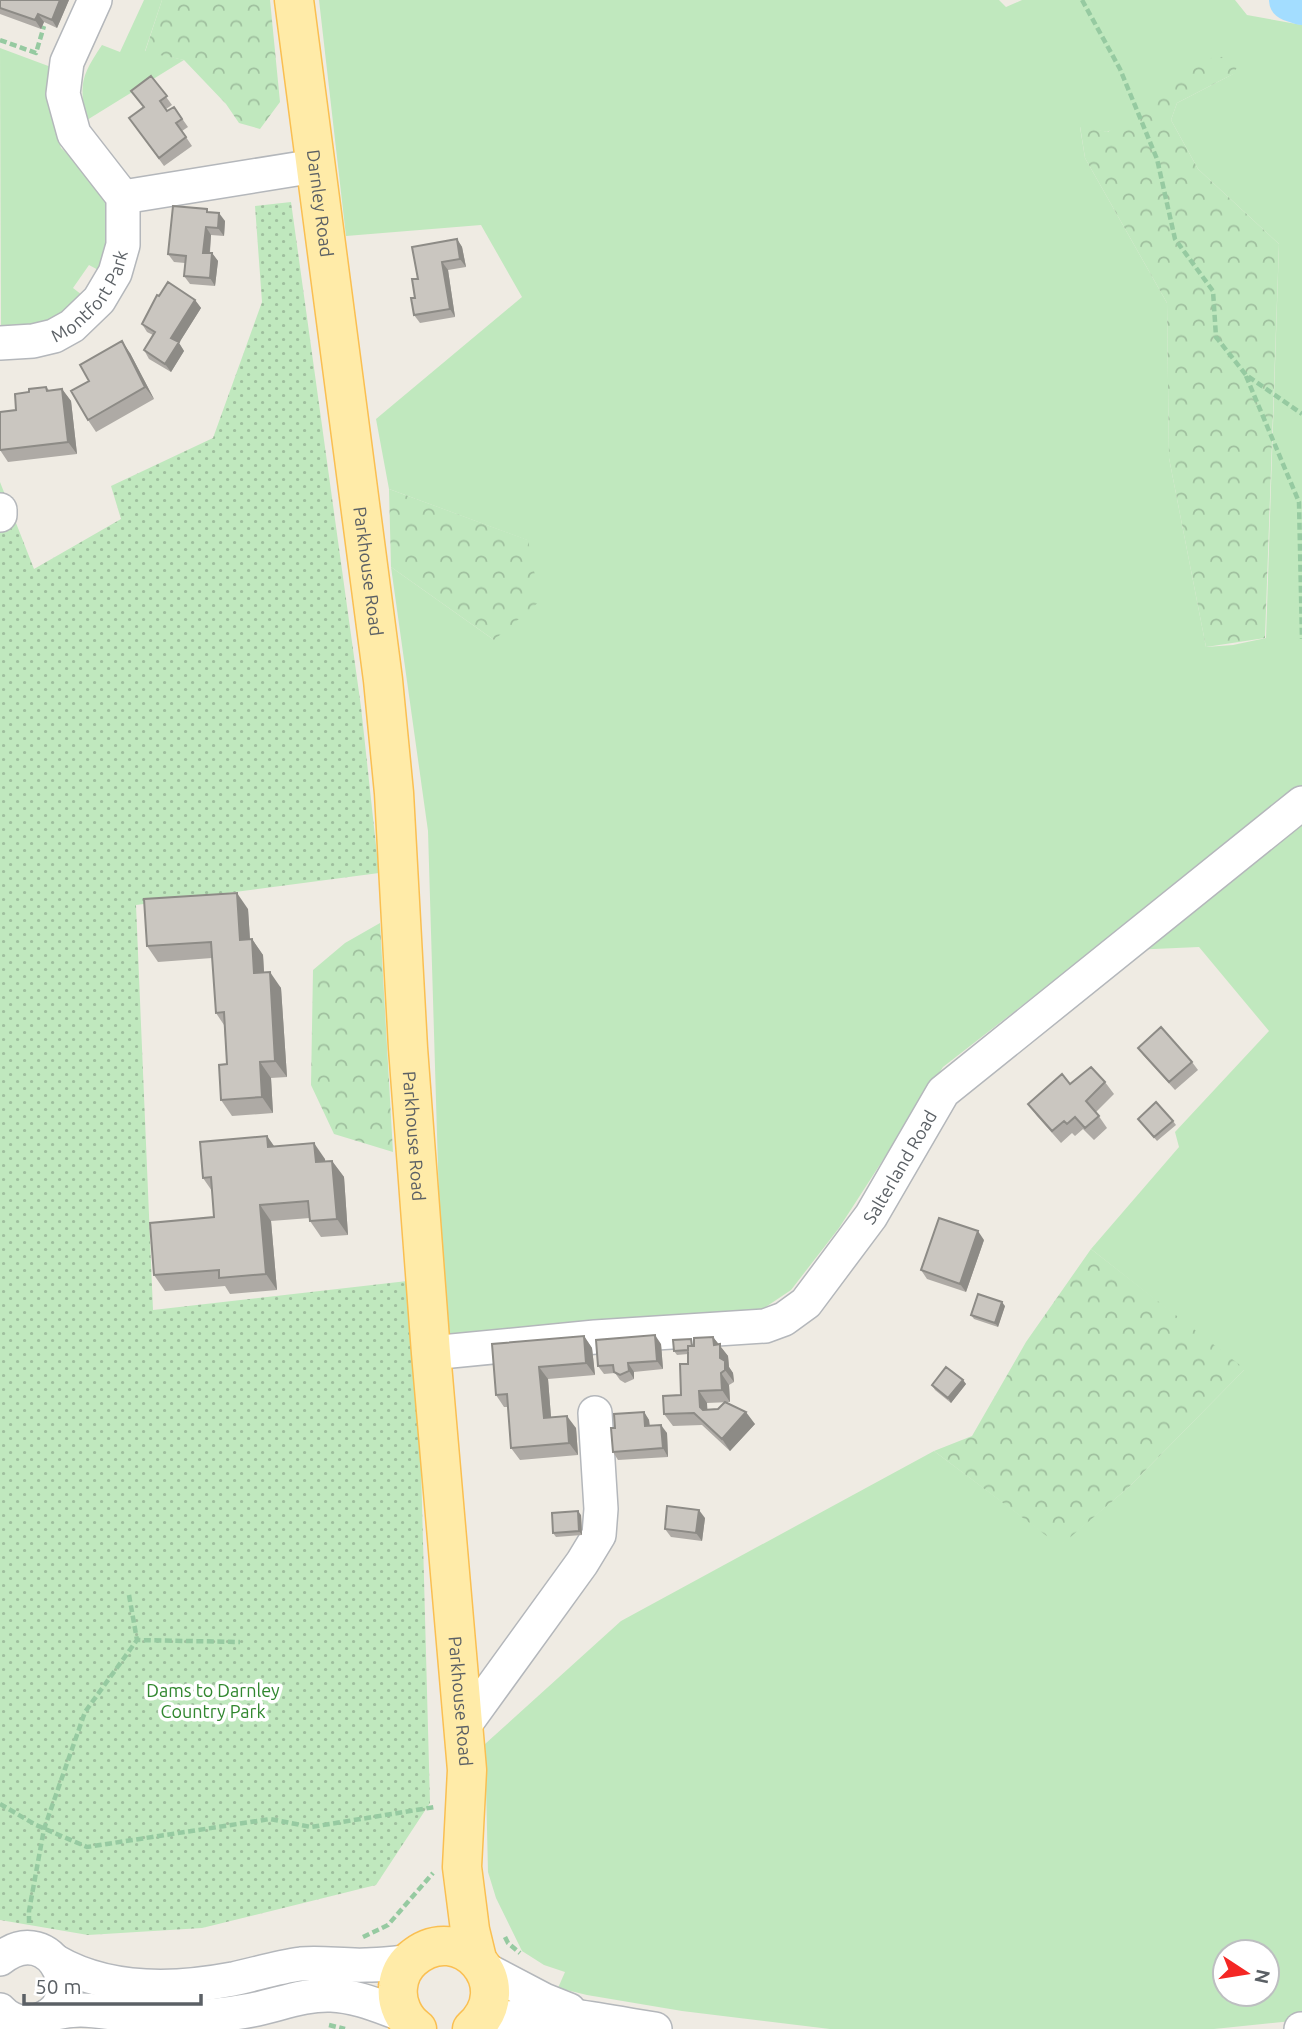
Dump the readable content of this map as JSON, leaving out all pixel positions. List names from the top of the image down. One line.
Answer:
{"streets":{"main road":["Darnley Road","Parkhouse Road"],"street":["Montfort Park","Salterland Road"]},"crossings":[["Darnley Road","Parkhouse Road"],["Parkhouse Road","Salterland Road"]],"parks":["Dams to Darnley Country Park"],"scale_bar":"50 m","north":"right"}
